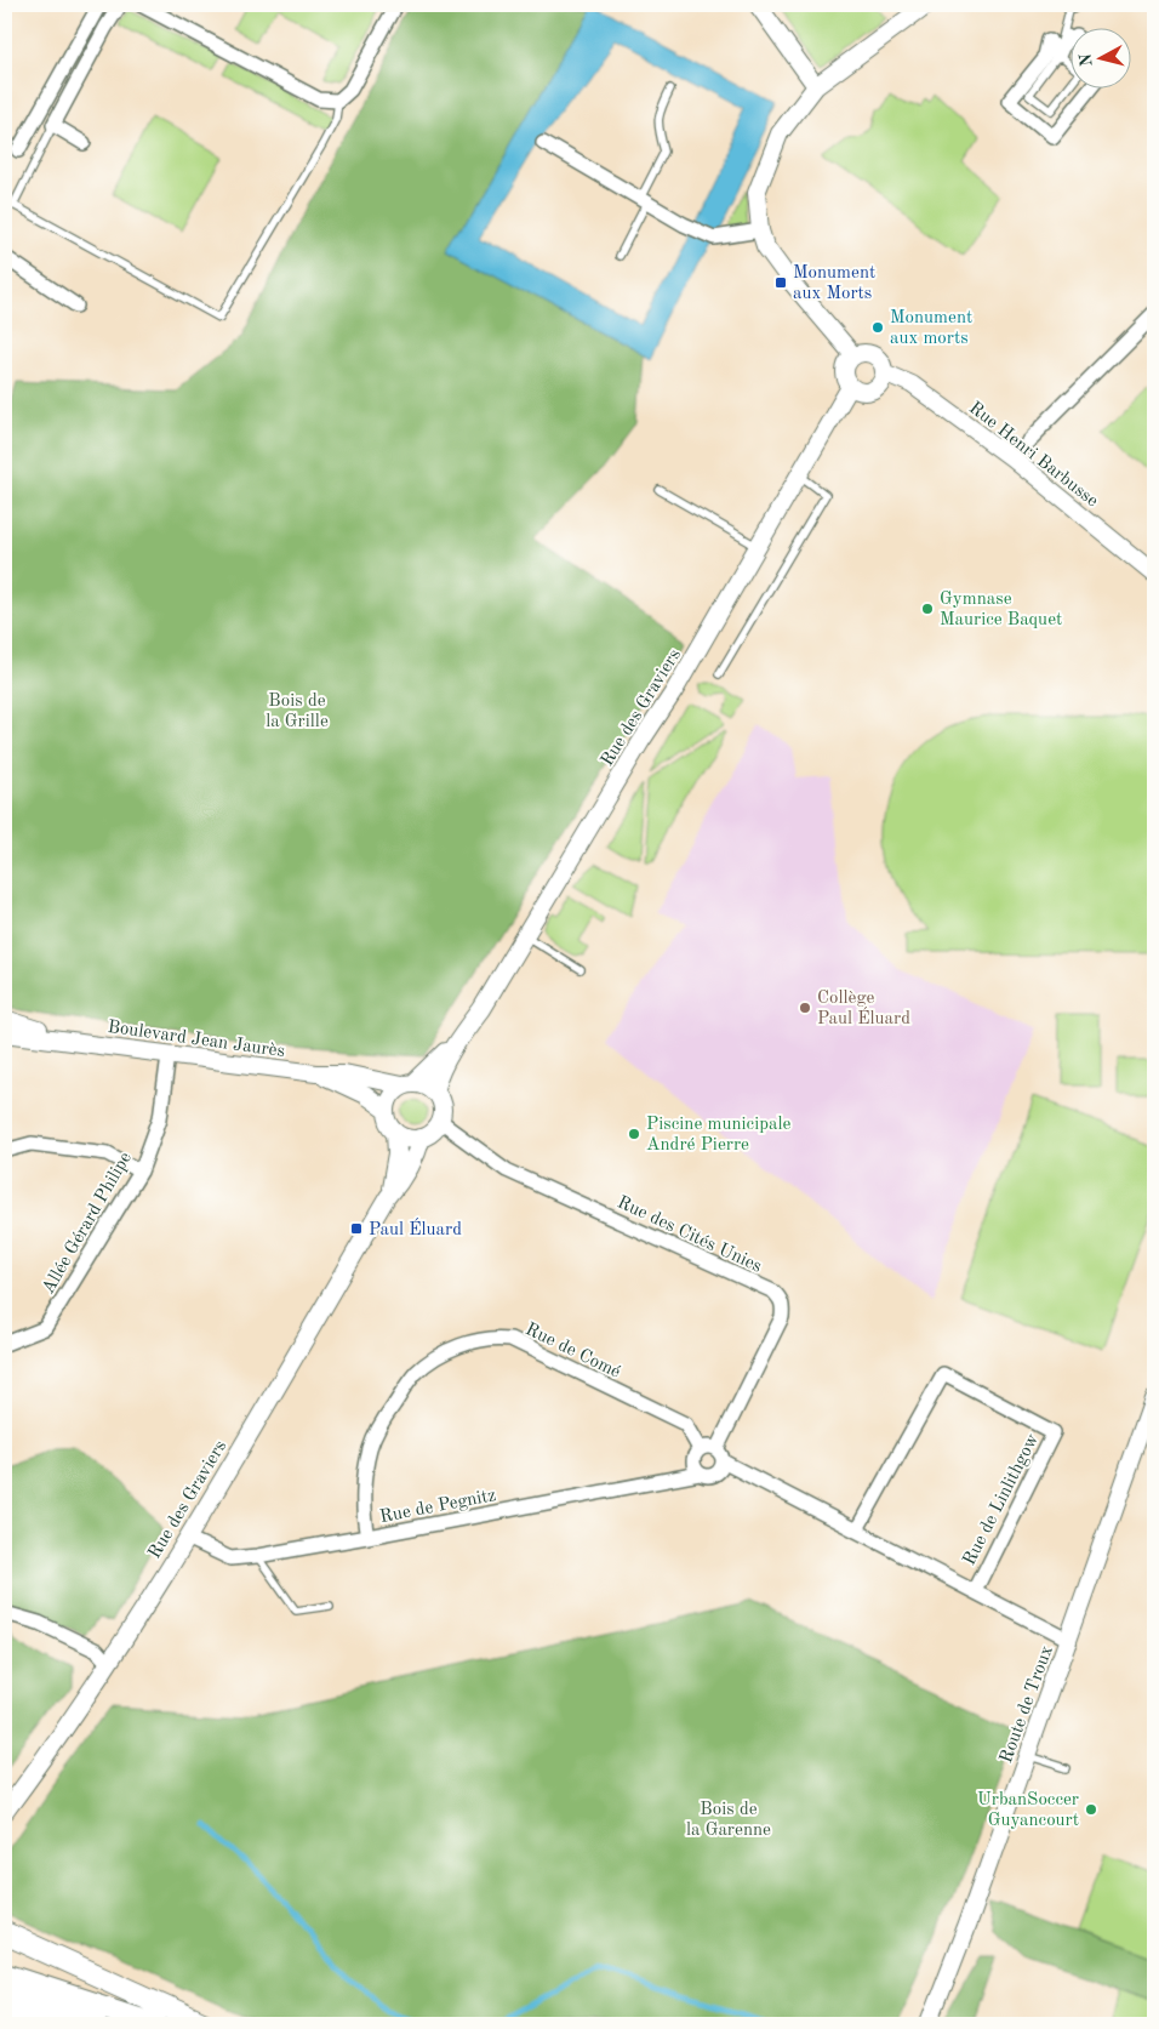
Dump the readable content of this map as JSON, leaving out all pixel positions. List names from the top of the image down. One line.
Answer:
{"streets":{"street":["Rue Henri Barbusse","Rue des Graviers","Boulevard Jean Jaurès","Allée Gérard Philipe","Rue des Cités Unies","Rue de Comé","Rue de Linlithgow","Rue de Pegnitz","Route de Troux"]},"crossings":[["Rue Henri Barbusse","Rue des Graviers"],["Rue des Graviers","Boulevard Jean Jaurès"],["Rue des Graviers","Rue des Cités Unies"],["Rue des Graviers","Rue de Pegnitz"],["Boulevard Jean Jaurès","Allée Gérard Philipe"],["Boulevard Jean Jaurès","Rue des Cités Unies"],["Rue des Cités Unies","Rue de Comé"],["Rue des Cités Unies","Rue de Linlithgow"],["Rue des Cités Unies","Rue de Pegnitz"],["Rue de Comé","Rue de Linlithgow"],["Rue de Comé","Rue de Pegnitz"],["Rue de Linlithgow","Rue de Pegnitz"],["Rue de Linlithgow","Route de Troux"]],"parks":["Bois de la Grille","Bois de la Garenne"],"places":{"transit":["Monument aux Morts","Paul Éluard"],"other":["Monument aux morts","Gymnase Maurice Baquet","Collège Paul Éluard","Piscine municipale André Pierre","UrbanSoccer Guyancourt"]},"north":"left"}
